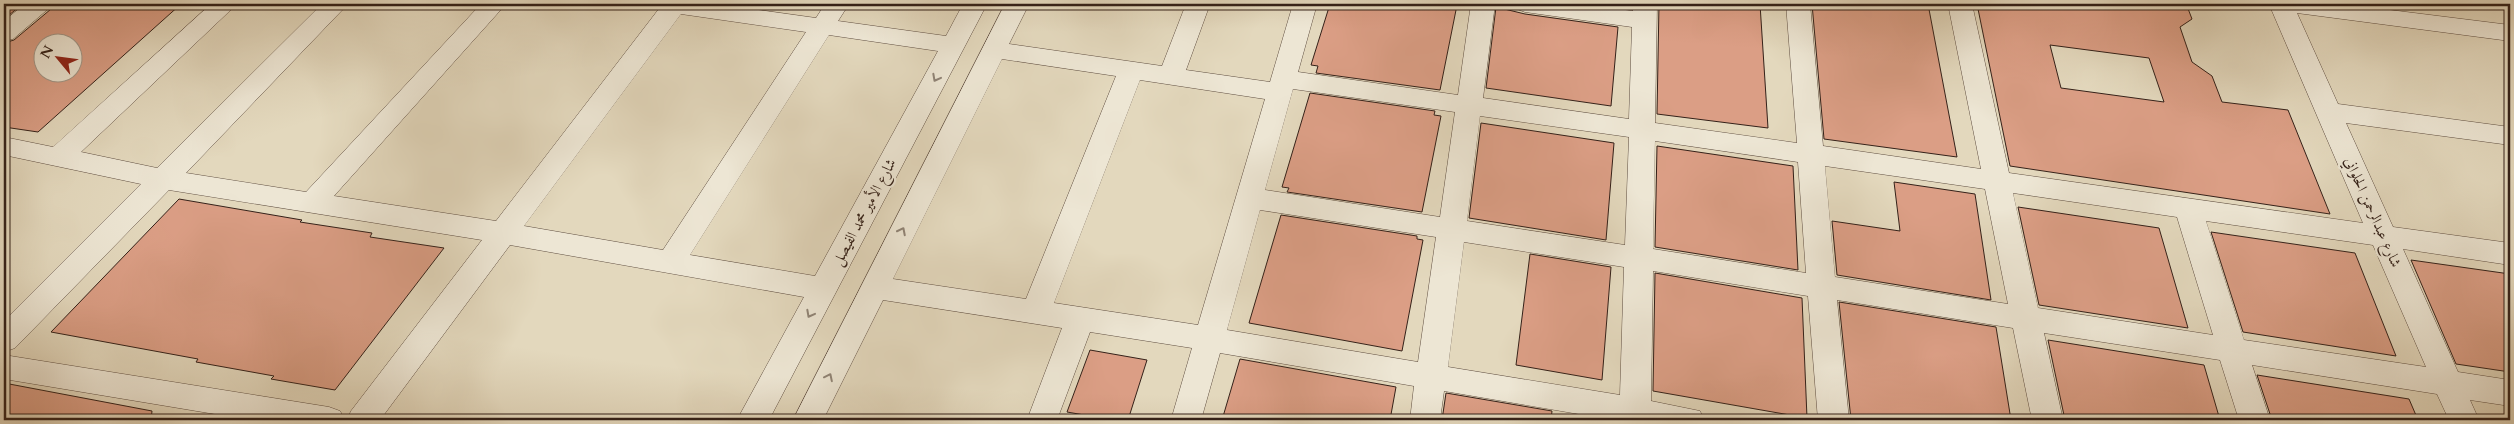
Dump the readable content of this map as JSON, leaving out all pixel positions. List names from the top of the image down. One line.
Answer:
{"streets":{"street":["شارع الأمير محمد الفيصل","شارع عبدالرحمن الحلواني"]},"north":"top left"}
